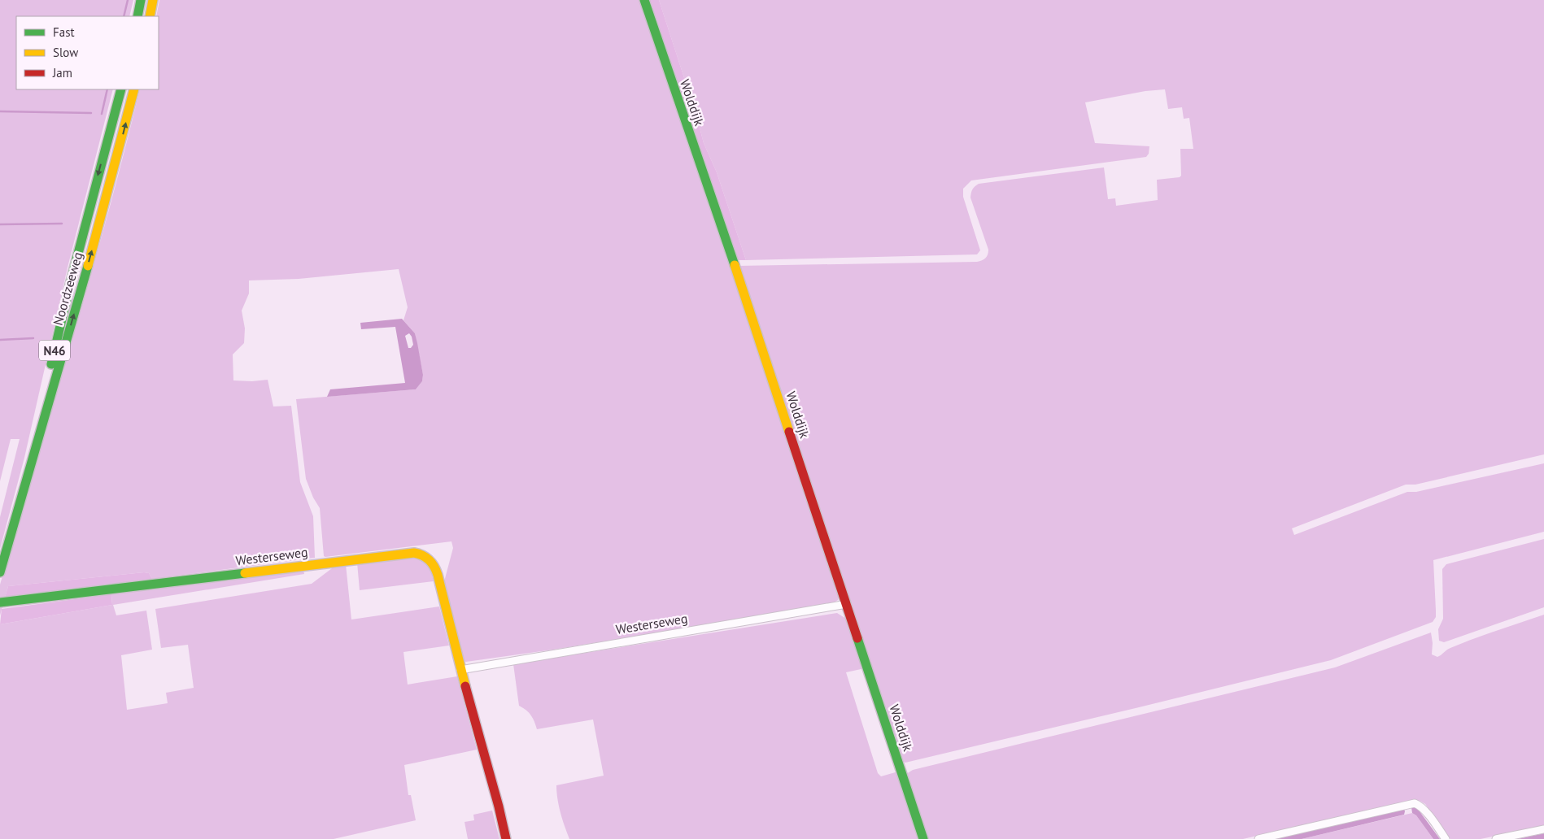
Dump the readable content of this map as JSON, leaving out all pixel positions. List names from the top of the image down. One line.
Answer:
{"streets":{"main road":["Wolddijk","Noordzeeweg","N46","Westerseweg"]},"crossings":[["Wolddijk","Westerseweg"]],"legend":["Fast","Slow","Jam"]}
